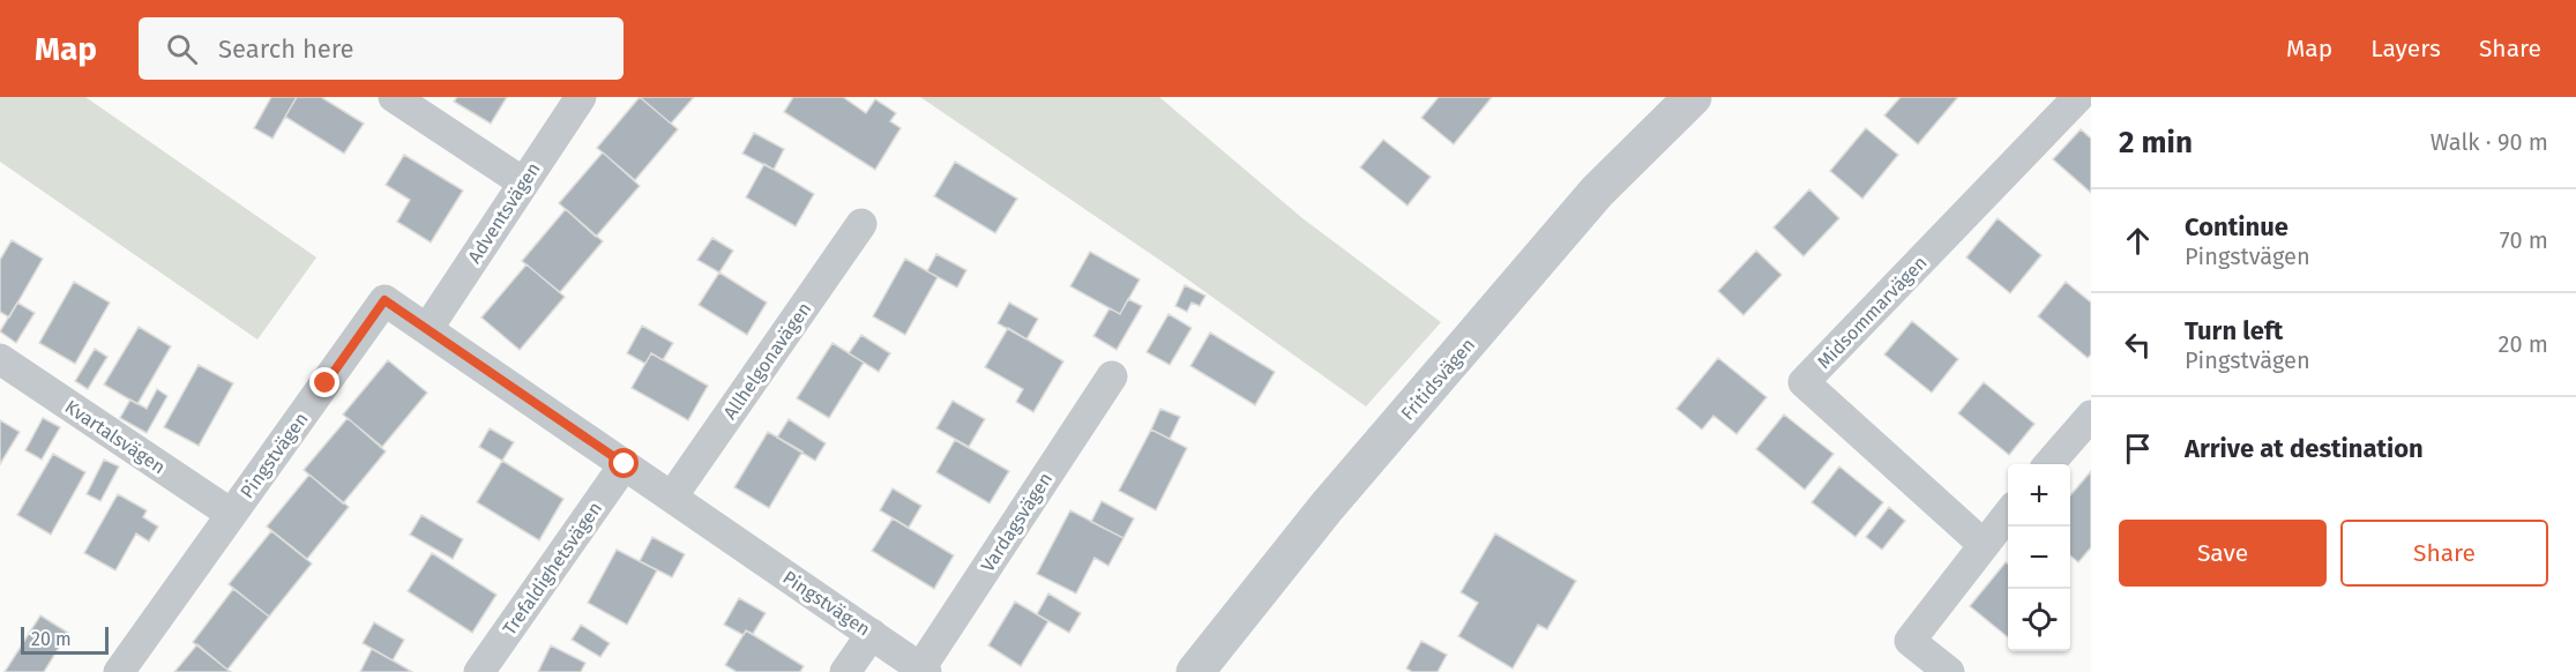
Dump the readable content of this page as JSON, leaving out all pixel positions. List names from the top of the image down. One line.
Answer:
{"streets":{"street":["Adventsvägen","Midsommarvägen","Allhelgonavägen","Fritidsvägen","Kvartalsvägen","Pingstvägen","Vardagsvägen","Trefaldighetsvägen"]},"crossings":[["Adventsvägen","Pingstvägen"],["Allhelgonavägen","Pingstvägen"],["Kvartalsvägen","Pingstvägen"],["Pingstvägen","Vardagsvägen"],["Pingstvägen","Trefaldighetsvägen"]],"scale_bar":"20 m","page":{"header":"Map","search":"Search here","nav":["Map","Layers","Share"],"heading":["2 min","Walk · 90 m"],"list":[["Continue","Pingstvägen","70 m"],["Turn left","Pingstvägen","20 m"],"Arrive at destination"],"map_buttons":["+","−"],"buttons":["Save","Share"],"scale":"20 m"}}
